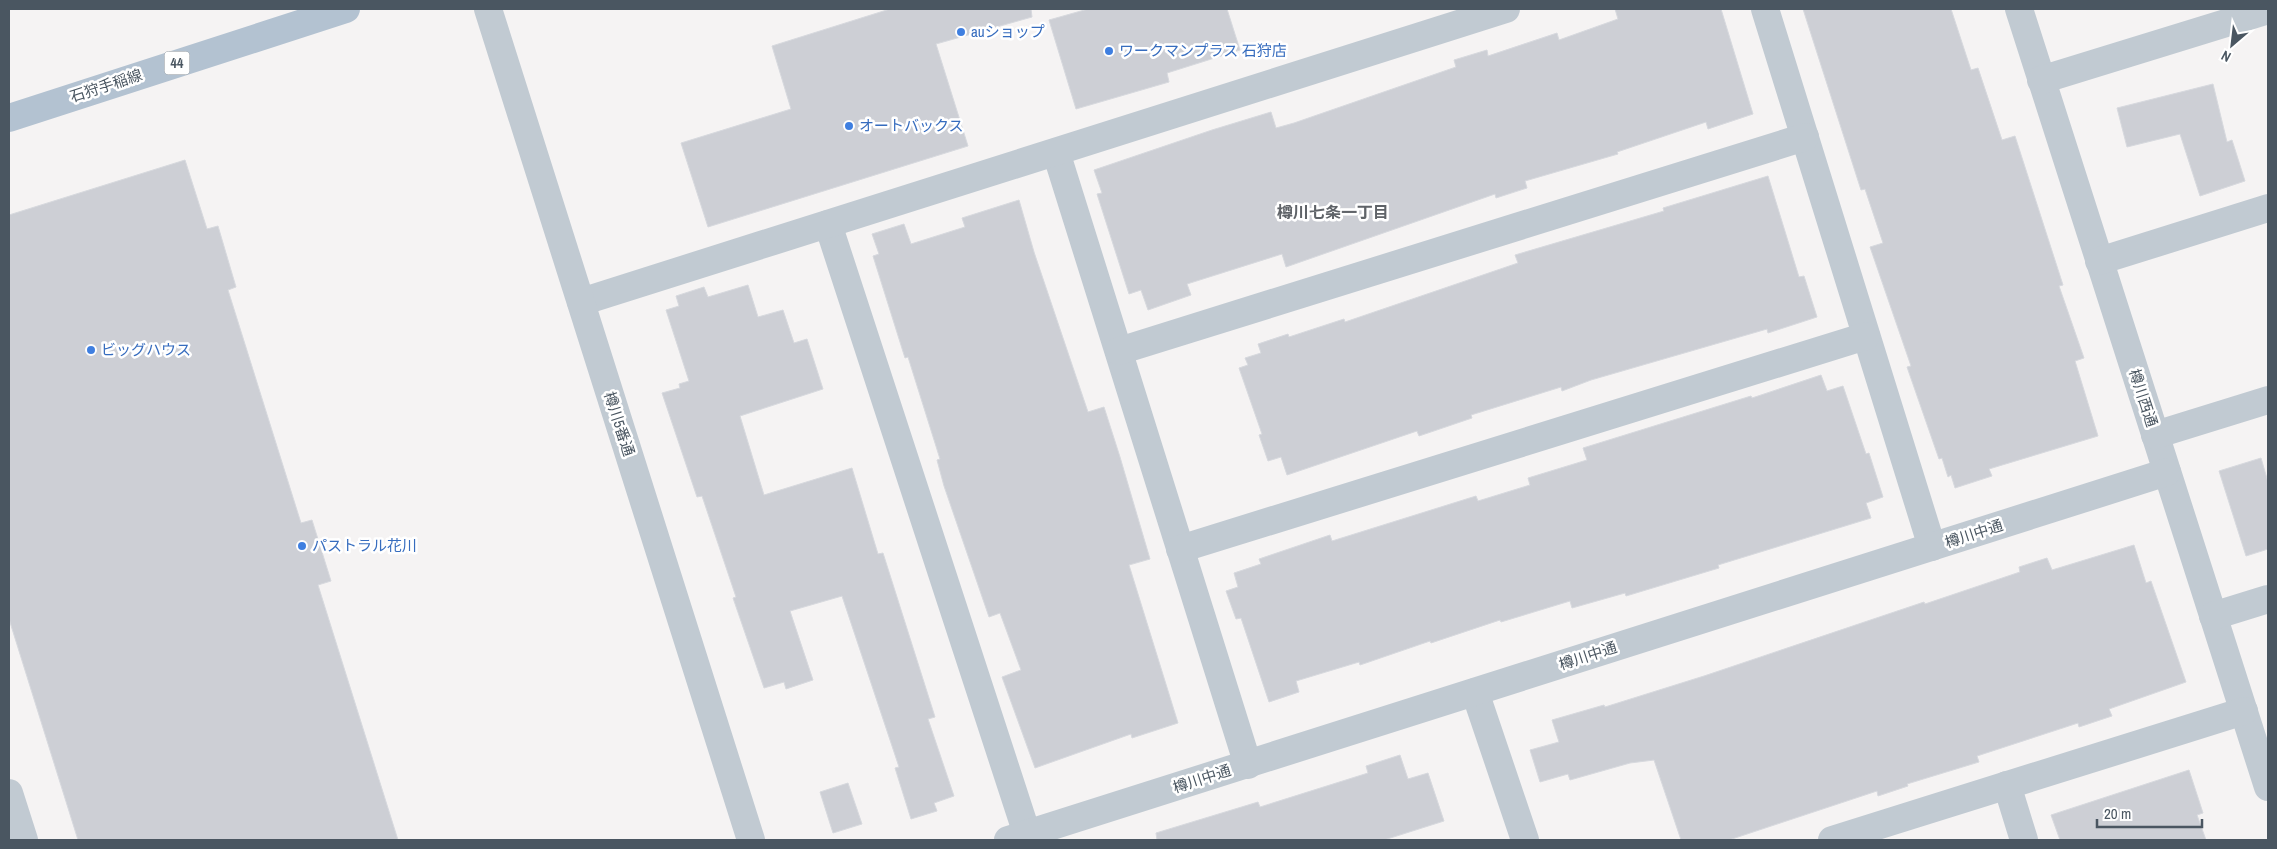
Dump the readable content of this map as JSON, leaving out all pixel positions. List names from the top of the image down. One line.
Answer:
{"streets":{"main road":["44","石狩手稲線"],"street":["樽川西通","樽川5番通","樽川中通"]},"crossings":[["樽川西通","樽川中通"]],"districts":["樽川七条一丁目"],"places":["auショップ","ワークマンプラス 石狩店","オートバックス","ビッグハウス","パストラル花川"],"scale_bar":"20 m","north":"bottom left"}
